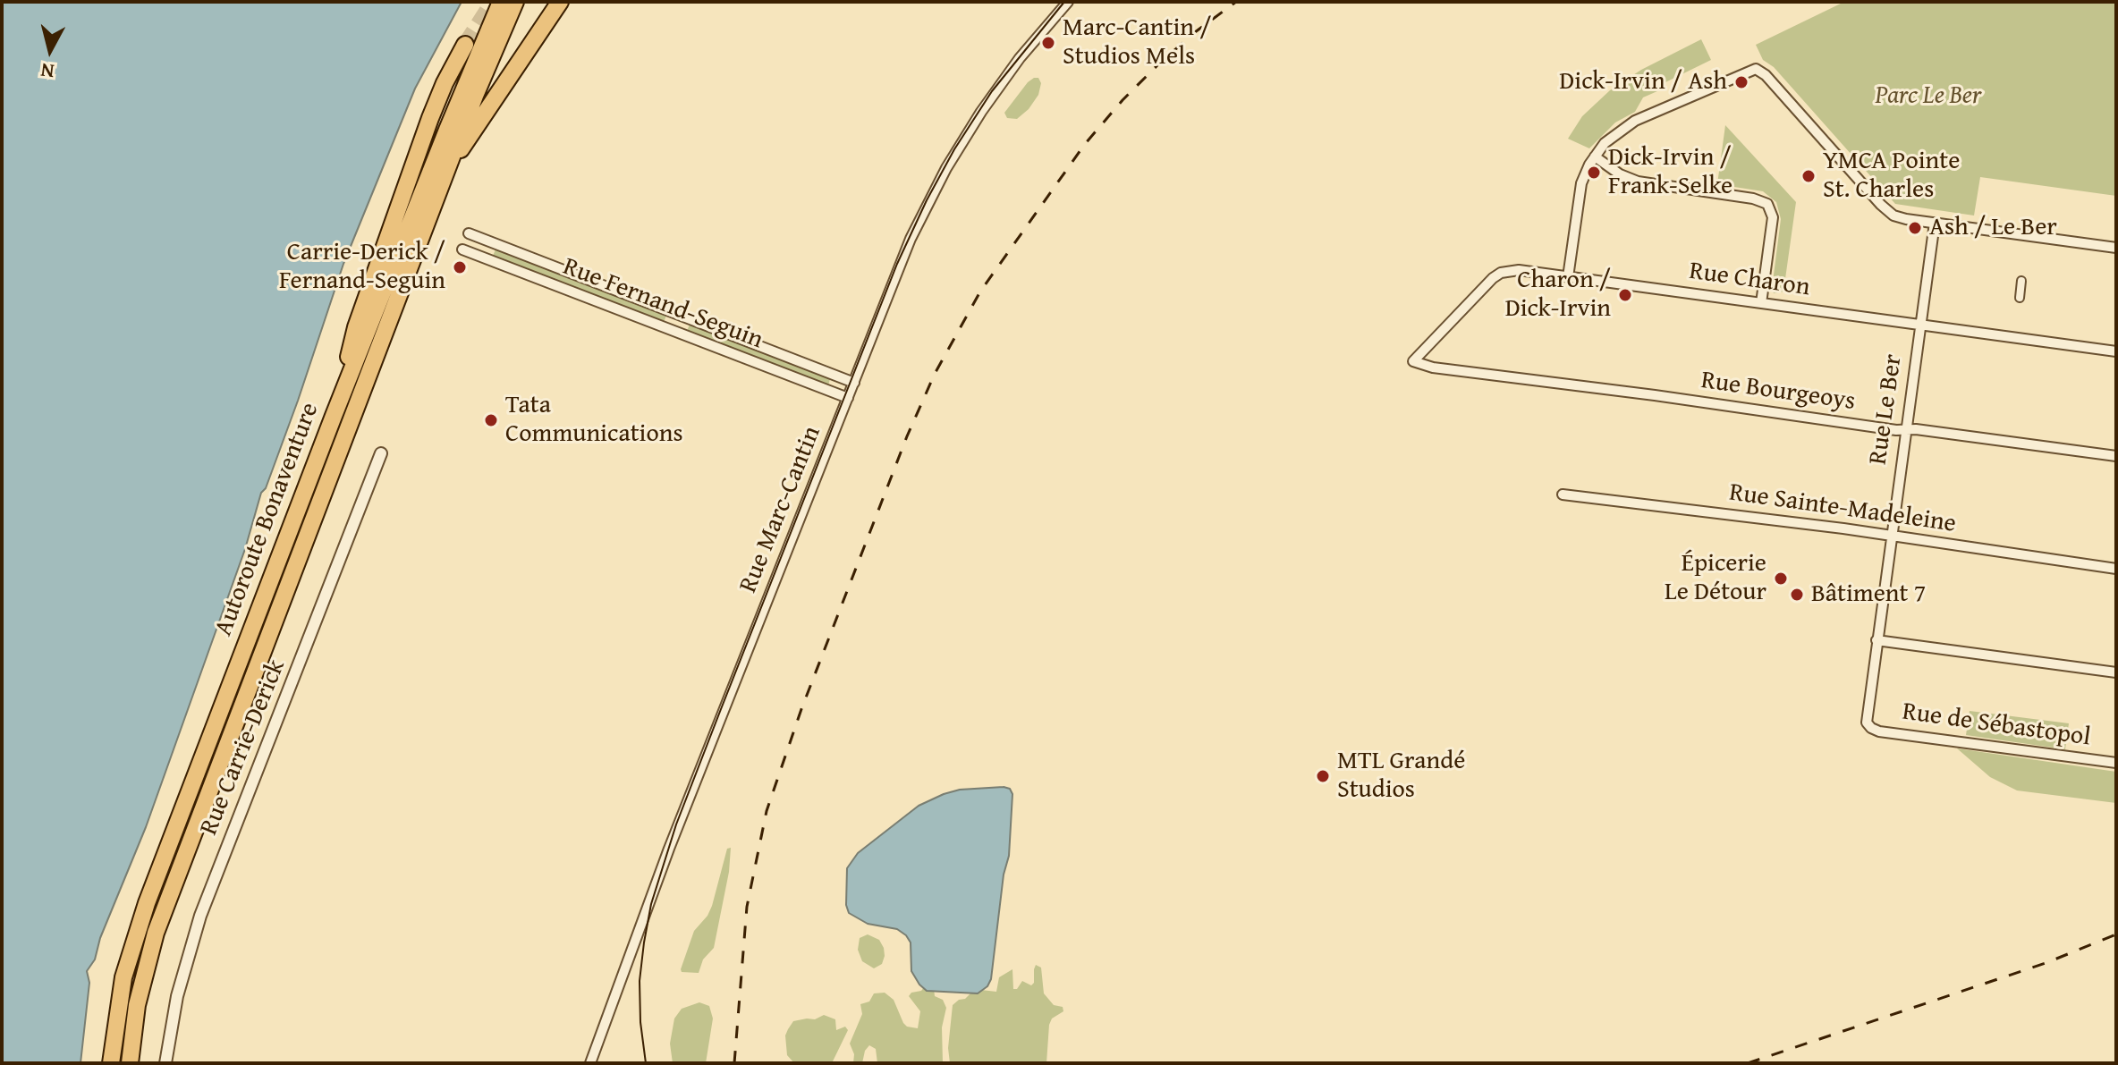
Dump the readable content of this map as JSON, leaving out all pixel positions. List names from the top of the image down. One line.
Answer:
{"streets":{"highway":["Autoroute Bonaventure"],"street":["Rue Charon","Rue Fernand-Seguin","Rue Bourgeoys","Rue Le Ber","Rue Sainte-Madeleine","Rue Marc-Cantin","Rue de Sébastopol","Rue Carrie-Derick"]},"crossings":[["Rue Charon","Rue Bourgeoys"],["Rue Charon","Rue Le Ber"],["Rue Fernand-Seguin","Rue Marc-Cantin"],["Rue Bourgeoys","Rue Le Ber"],["Rue Le Ber","Rue Sainte-Madeleine"],["Rue Le Ber","Rue de Sébastopol"]],"parks":["Parc Le Ber"],"places":["Marc-Cantin / Studios Mels","Dick-Irvin / Ash","Dick-Irvin / Frank-Selke","YMCA Pointe St. Charles","Ash / Le Ber","Carrie-Derick / Fernand-Seguin","Charon / Dick-Irvin","Tata Communications","Épicerie Le Détour","Bâtiment 7","MTL Grandé Studios"],"north":"bottom"}
